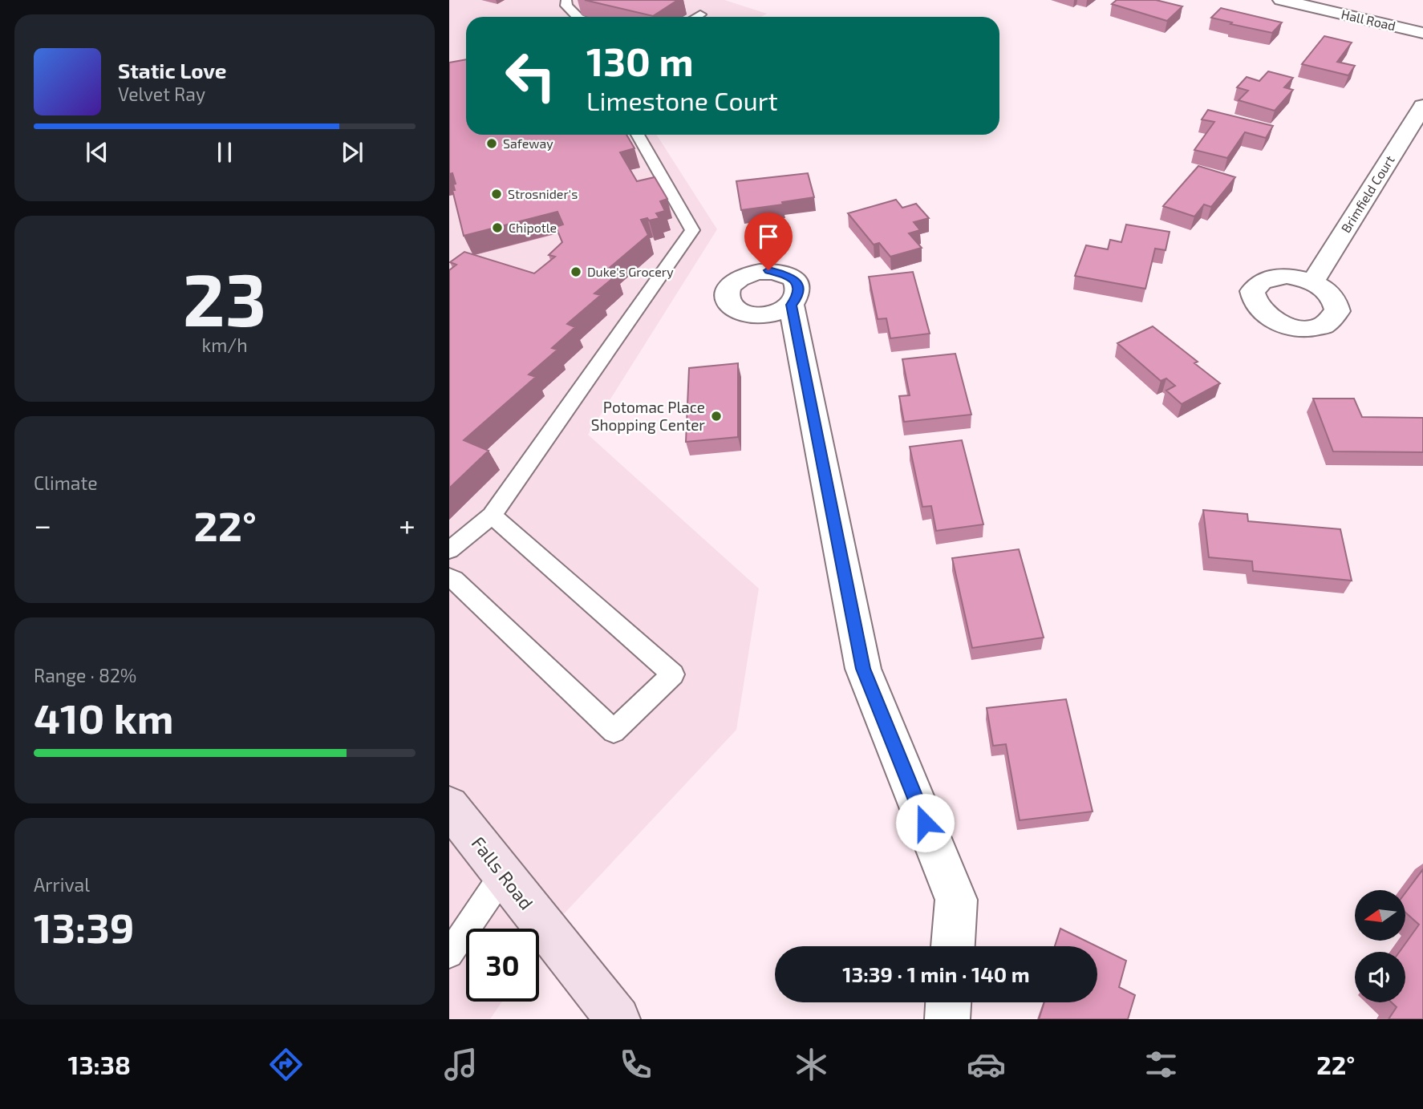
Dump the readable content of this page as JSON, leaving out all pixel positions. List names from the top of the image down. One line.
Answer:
{"streets":{"main road":["Falls Road"],"street":["Hall Road","Brimfield Court"]},"places":["Safeway","Strosnider's","Chipotle","Duke's Grocery","Potomac Place Shopping Center"],"north":"left","page":{"turn":["130 m","Limestone Court"],"song":["Static Love","Velvet Ray"],"tile":[["23","km/h"],"Climate",["Range · 82%","410 km"],["Arrival","13:39"]],"heat":["−","22°","+"],"limit":"30","trip":"13:39 · 1 min · 140 m","tabs":["13:38","22°"]}}
